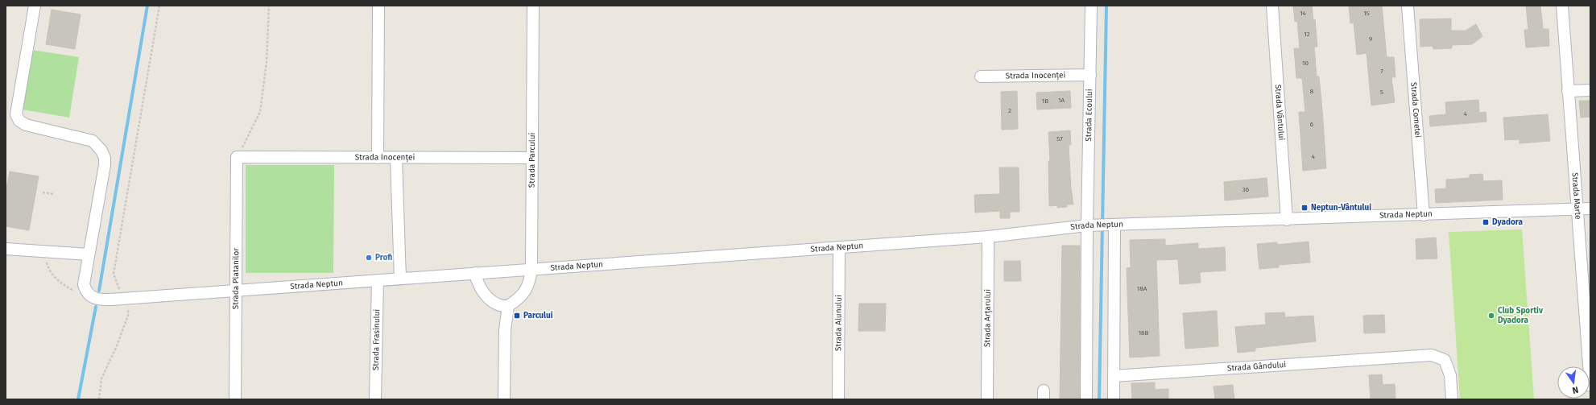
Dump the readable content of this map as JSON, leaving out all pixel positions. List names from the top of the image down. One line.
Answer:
{"streets":{"street":["Strada Inocenței","Strada Cometei","Strada Vântului","Strada Ecoului","Strada Parcului","Strada Marte","Strada Neptun","Strada Platanilor","Strada Arțarului","Strada Alunului","Strada Frasinului","Strada Gândului"]},"crossings":[["Strada Inocenței","Strada Ecoului"],["Strada Inocenței","Strada Parcului"],["Strada Inocenței","Strada Platanilor"],["Strada Cometei","Strada Neptun"],["Strada Vântului","Strada Neptun"],["Strada Ecoului","Strada Neptun"],["Strada Parcului","Strada Neptun"],["Strada Marte","Strada Neptun"],["Strada Neptun","Strada Platanilor"],["Strada Neptun","Strada Arțarului"],["Strada Neptun","Strada Alunului"],["Strada Neptun","Strada Frasinului"]],"places":{"transit":["Neptun-Vântului","Dyadora","Parcului"],"other":["Profi","Club Sportiv Dyadora"]},"house_numbers":["14","15","12","9","10","7","8","5","1A","1B","2","4","6","57","4","36","18A","18B"],"north":"bottom"}
